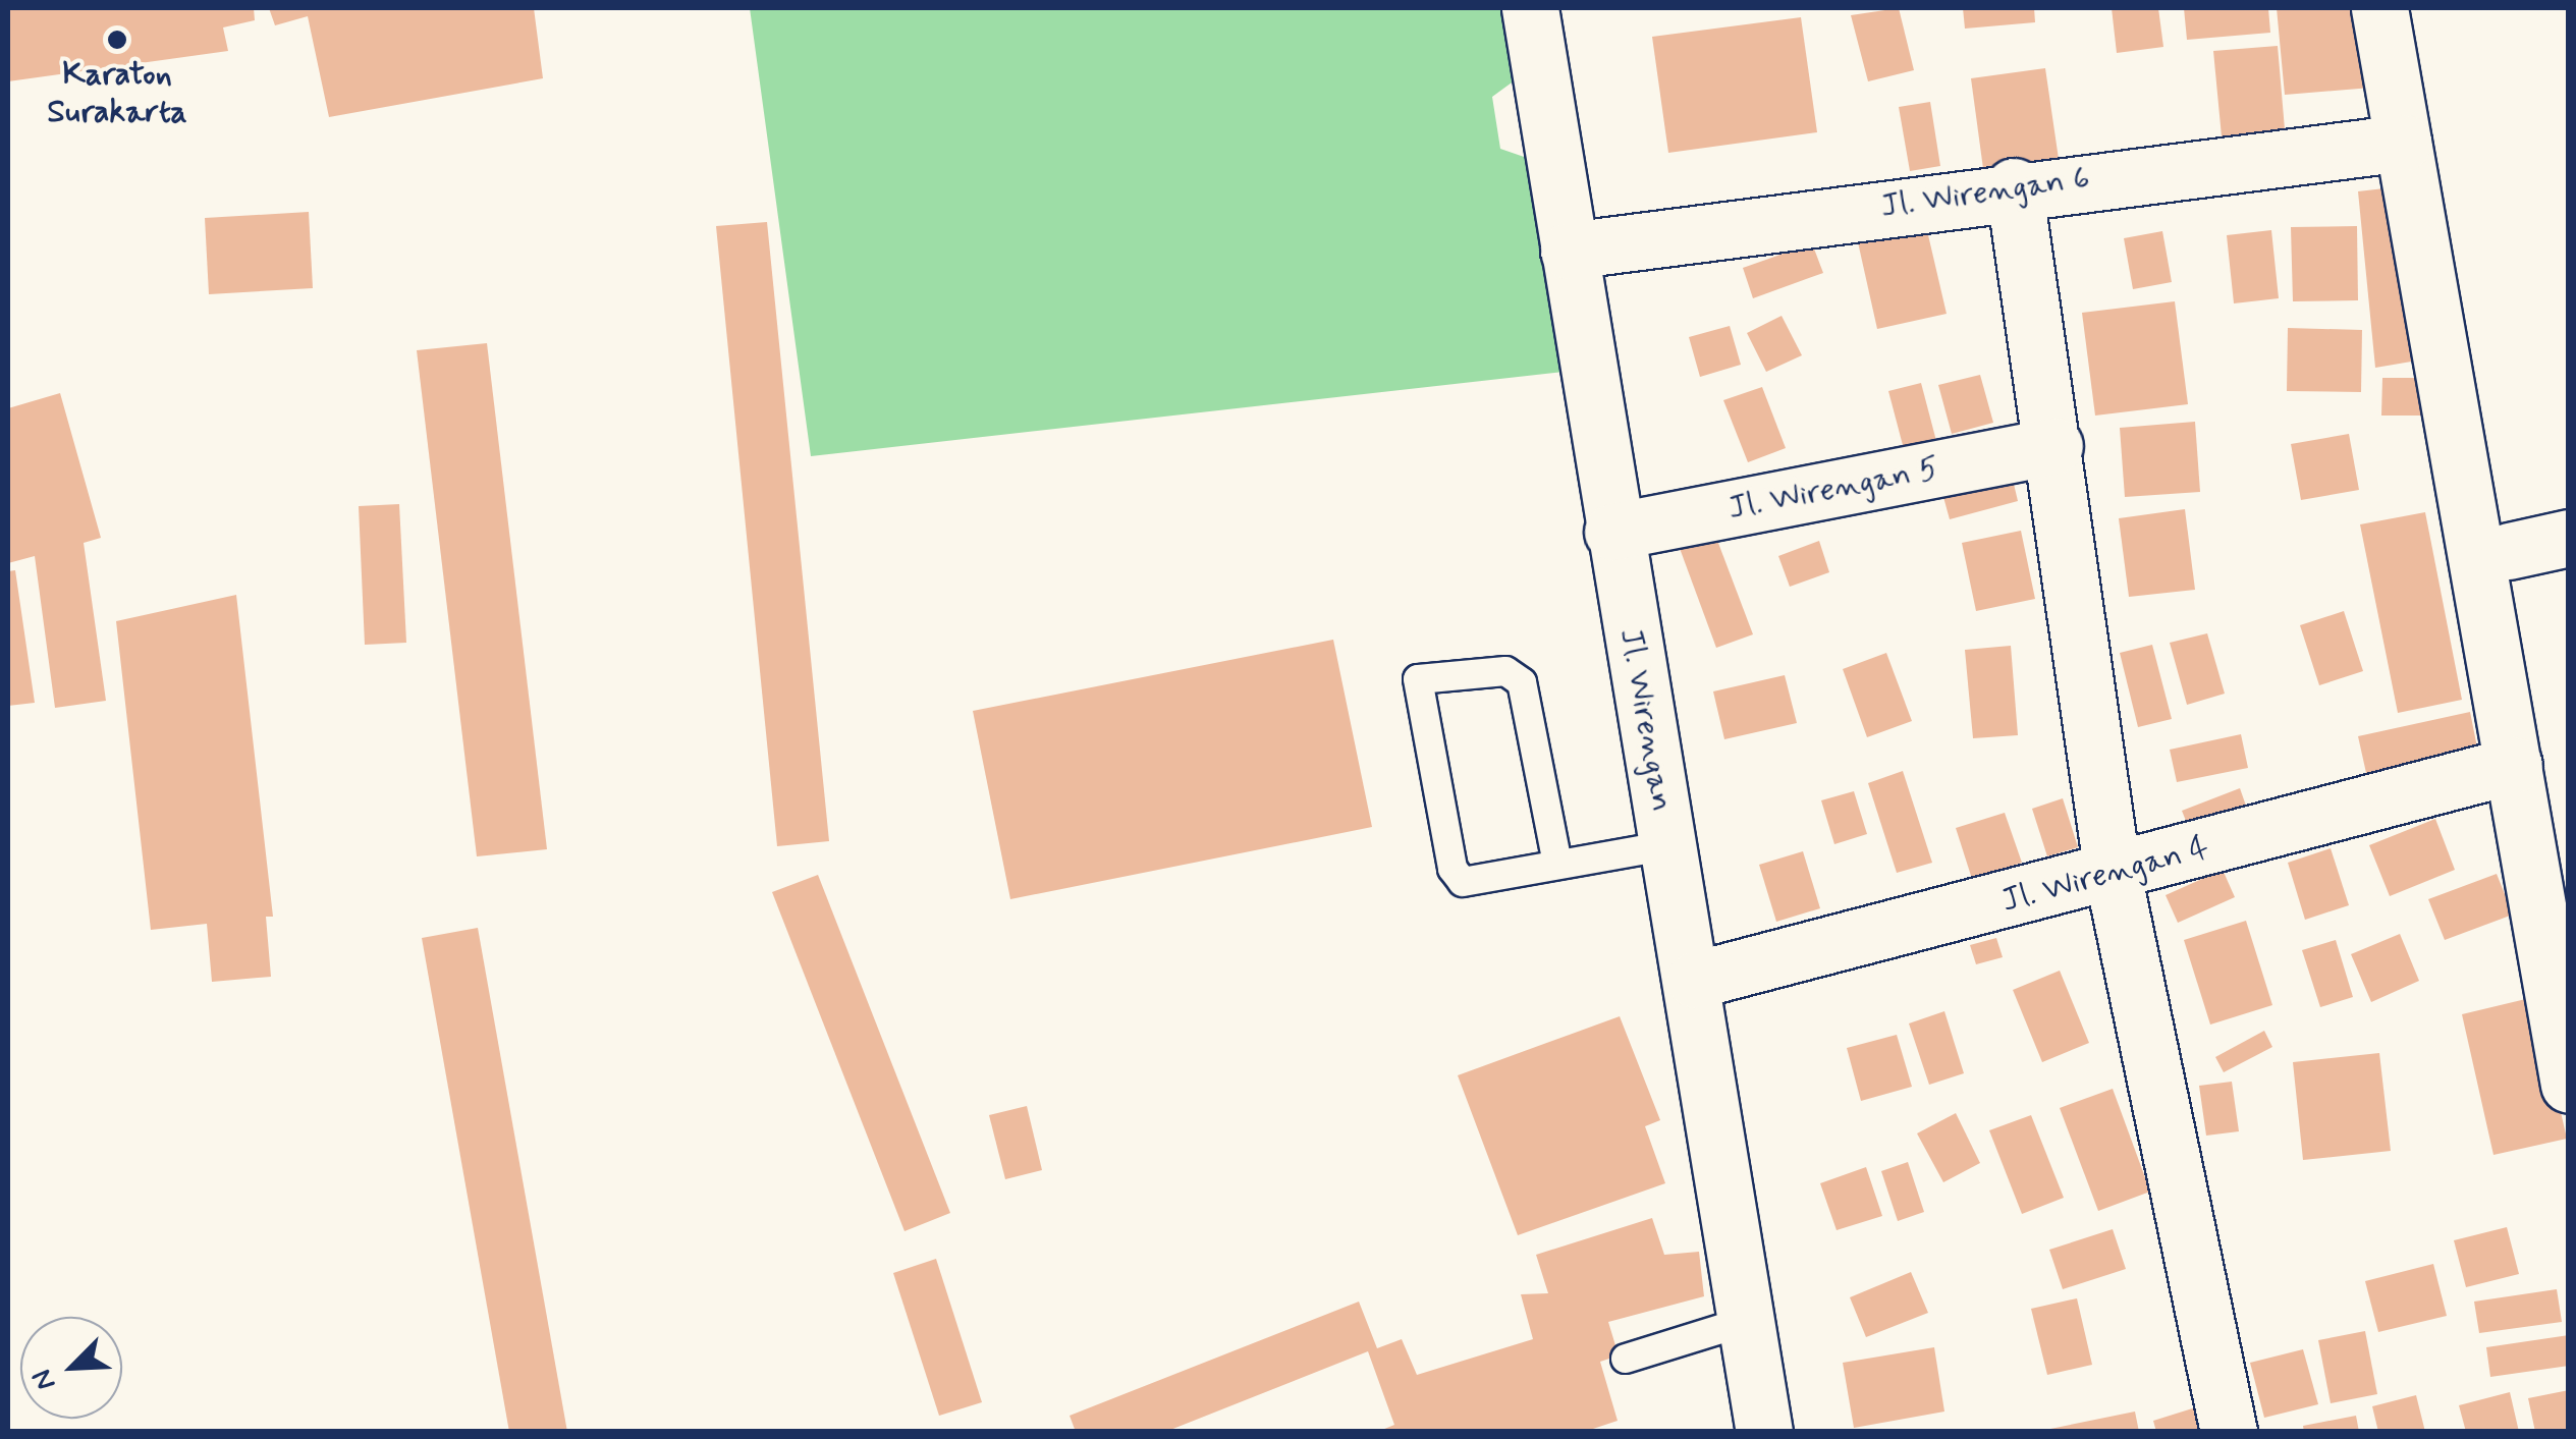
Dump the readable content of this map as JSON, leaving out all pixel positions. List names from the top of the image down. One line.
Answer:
{"streets":{"street":["Jl. Wirengan 6","Jl. Wirengan 5","Jl. Wirengan","Jl. Wirengan 4"]},"crossings":[["Jl. Wirengan 6","Jl. Wirengan"],["Jl. Wirengan 5","Jl. Wirengan"],["Jl. Wirengan","Jl. Wirengan 4"]],"places":["Karaton Surakarta"],"north":"bottom left"}
